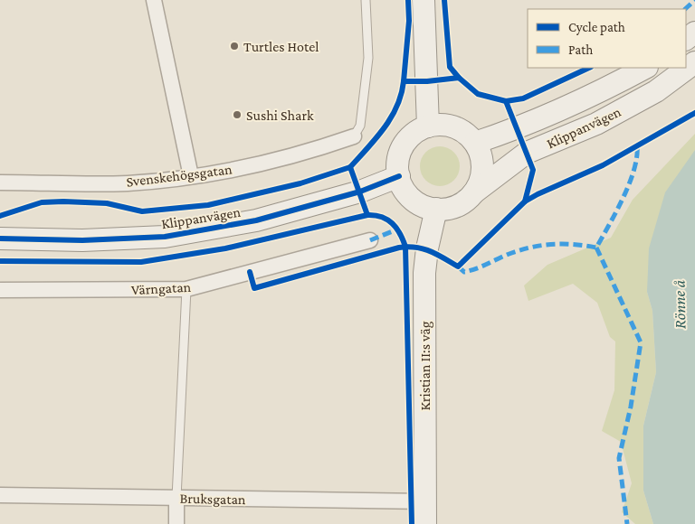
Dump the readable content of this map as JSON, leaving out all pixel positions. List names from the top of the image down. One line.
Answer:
{"streets":{"main road":["Klippanvägen","Kristian II:s väg"],"street":["Svenskehögsgatan","Värngatan","Bruksgatan"]},"crossings":[["Klippanvägen","Kristian II:s väg"],["Kristian II:s väg","Bruksgatan"]],"water":["Rönne å"],"places":["Turtles Hotel","Sushi Shark"],"legend":["Cycle path","Path"]}
